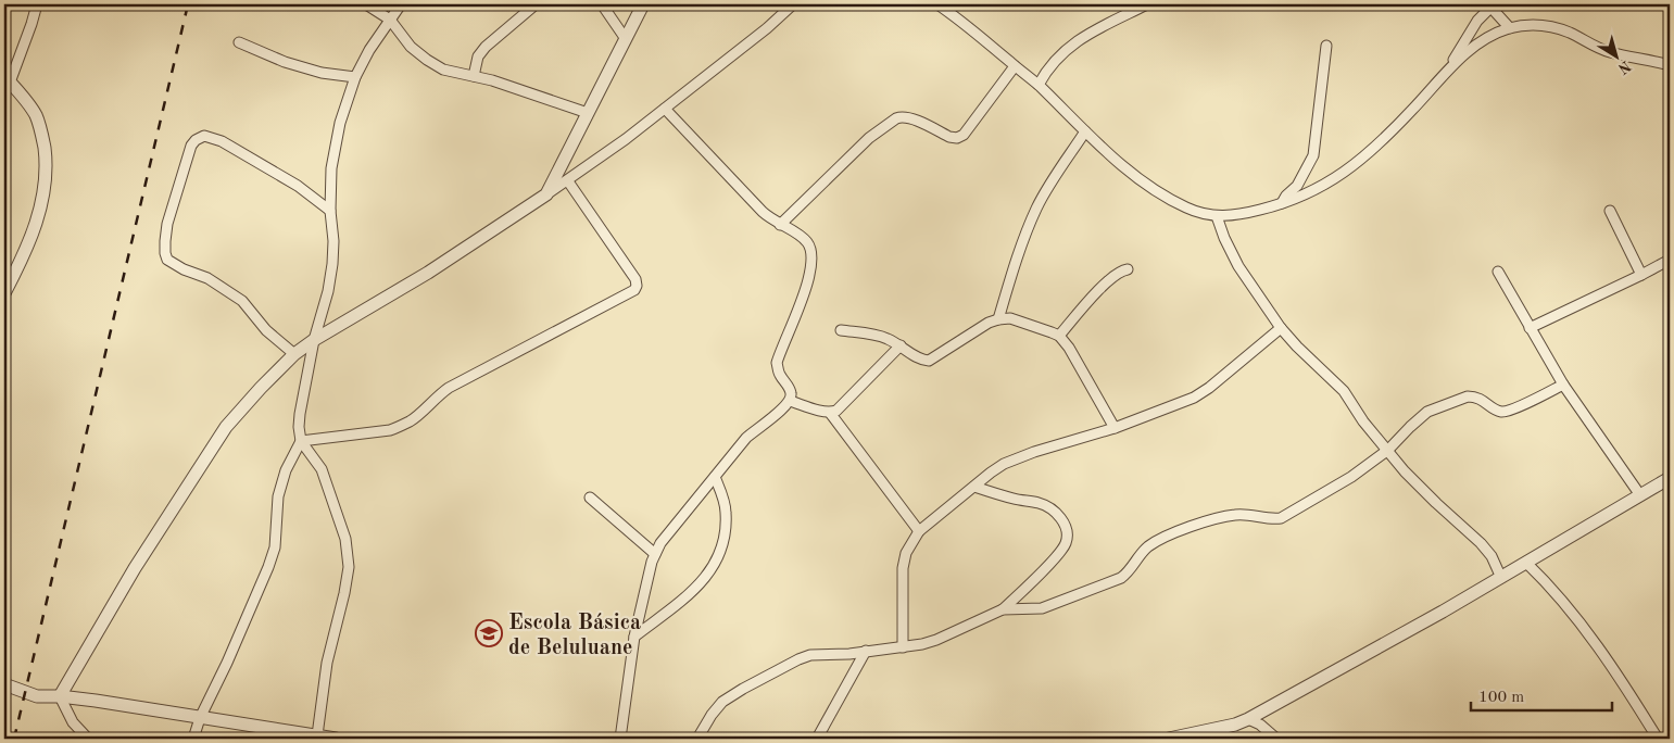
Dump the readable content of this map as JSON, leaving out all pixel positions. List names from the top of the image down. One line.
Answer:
{"places":{"school or university":["Escola Básica de Beluluane"]},"scale_bar":"100 m","north":"bottom right"}
